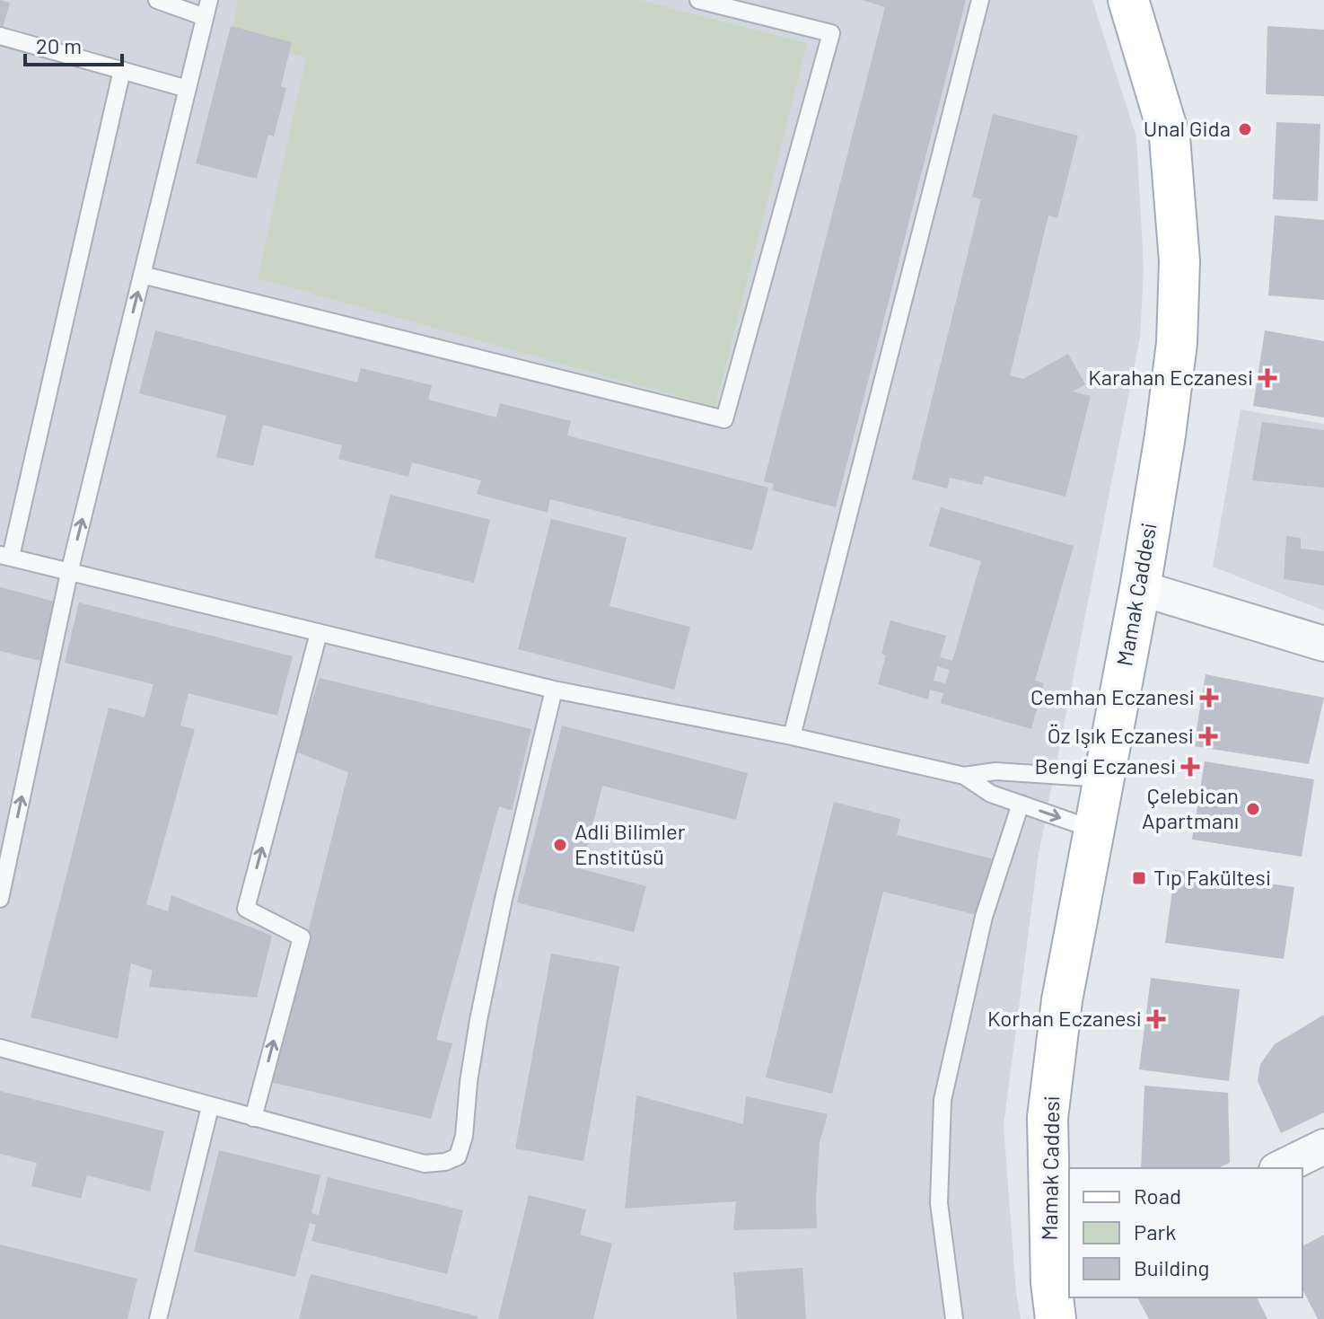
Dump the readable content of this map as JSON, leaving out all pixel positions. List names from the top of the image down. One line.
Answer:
{"streets":{"main road":["Mamak Caddesi"]},"places":{"other":["Unal Gida","Çelebican Apartmanı","Adli Bilimler Enstitüsü"],"health":["Karahan Eczanesi","Cemhan Eczanesi","Öz Işık Eczanesi","Bengi Eczanesi","Korhan Eczanesi"],"transit":["Tıp Fakültesi"]},"legend":["Road","Park","Building"],"scale_bar":"20 m"}
